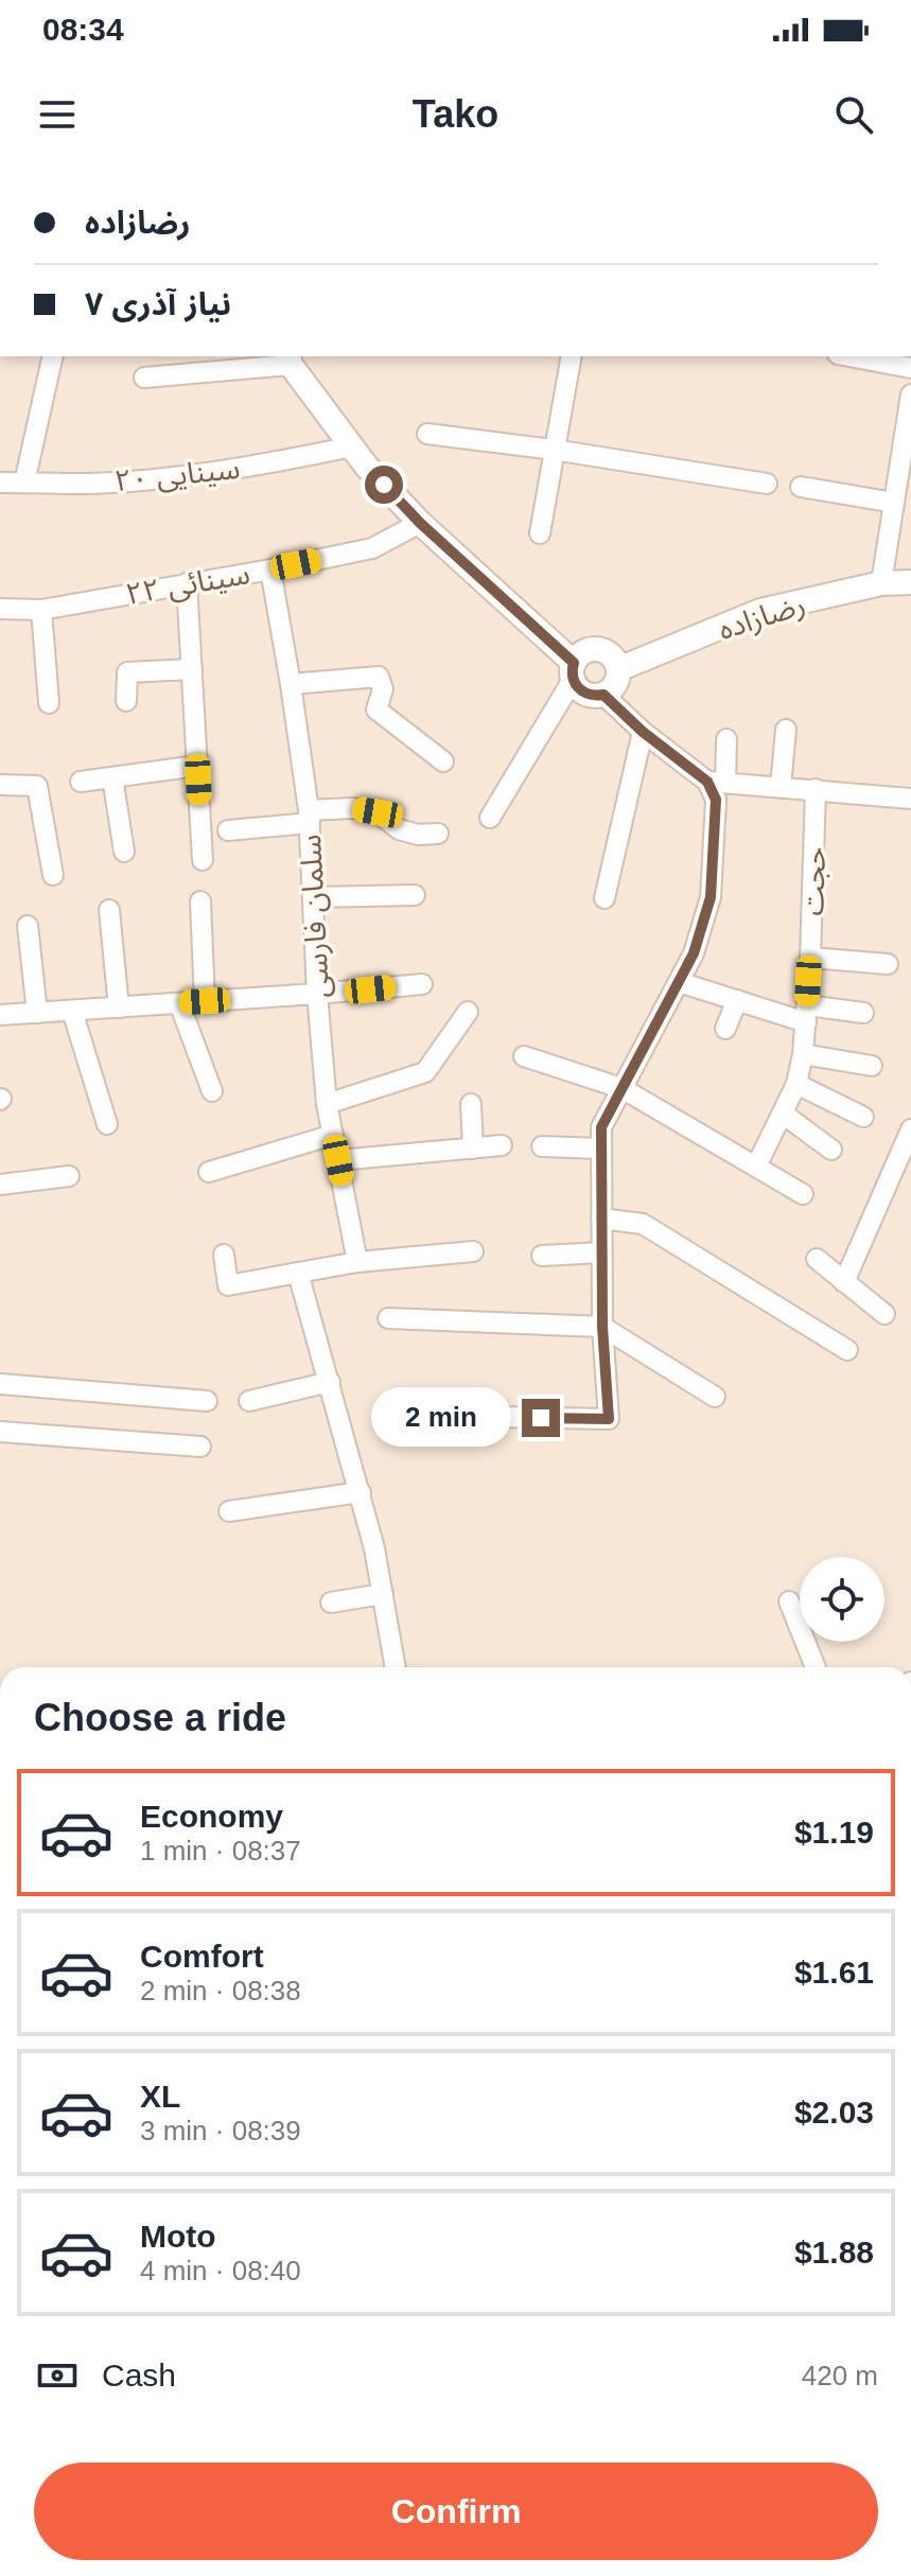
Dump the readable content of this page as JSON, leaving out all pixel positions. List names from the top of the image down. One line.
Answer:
{"streets":{"street":["سینایی ۲۰","سینائی ۲۲","رضازاده","حجت","سلمان فارسی"]},"crossings":[["سینائی ۲۲","سلمان فارسی"]],"page":{"status":"08:34","header":"Tako","banner":["رضازاده","نیاز آذری ۷"],"bubble":"2 min","heading":"Choose a ride","list":[{"name":"Economy","note":"1 min · 08:37","value":"$1.19"},{"name":"Comfort","note":"2 min · 08:38","value":"$1.61"},{"name":"XL","note":"3 min · 08:39","value":"$2.03"},{"name":"Moto","note":"4 min · 08:40","value":"$1.88"}],"pay":["Cash","420 m"],"buttons":"Confirm"}}
